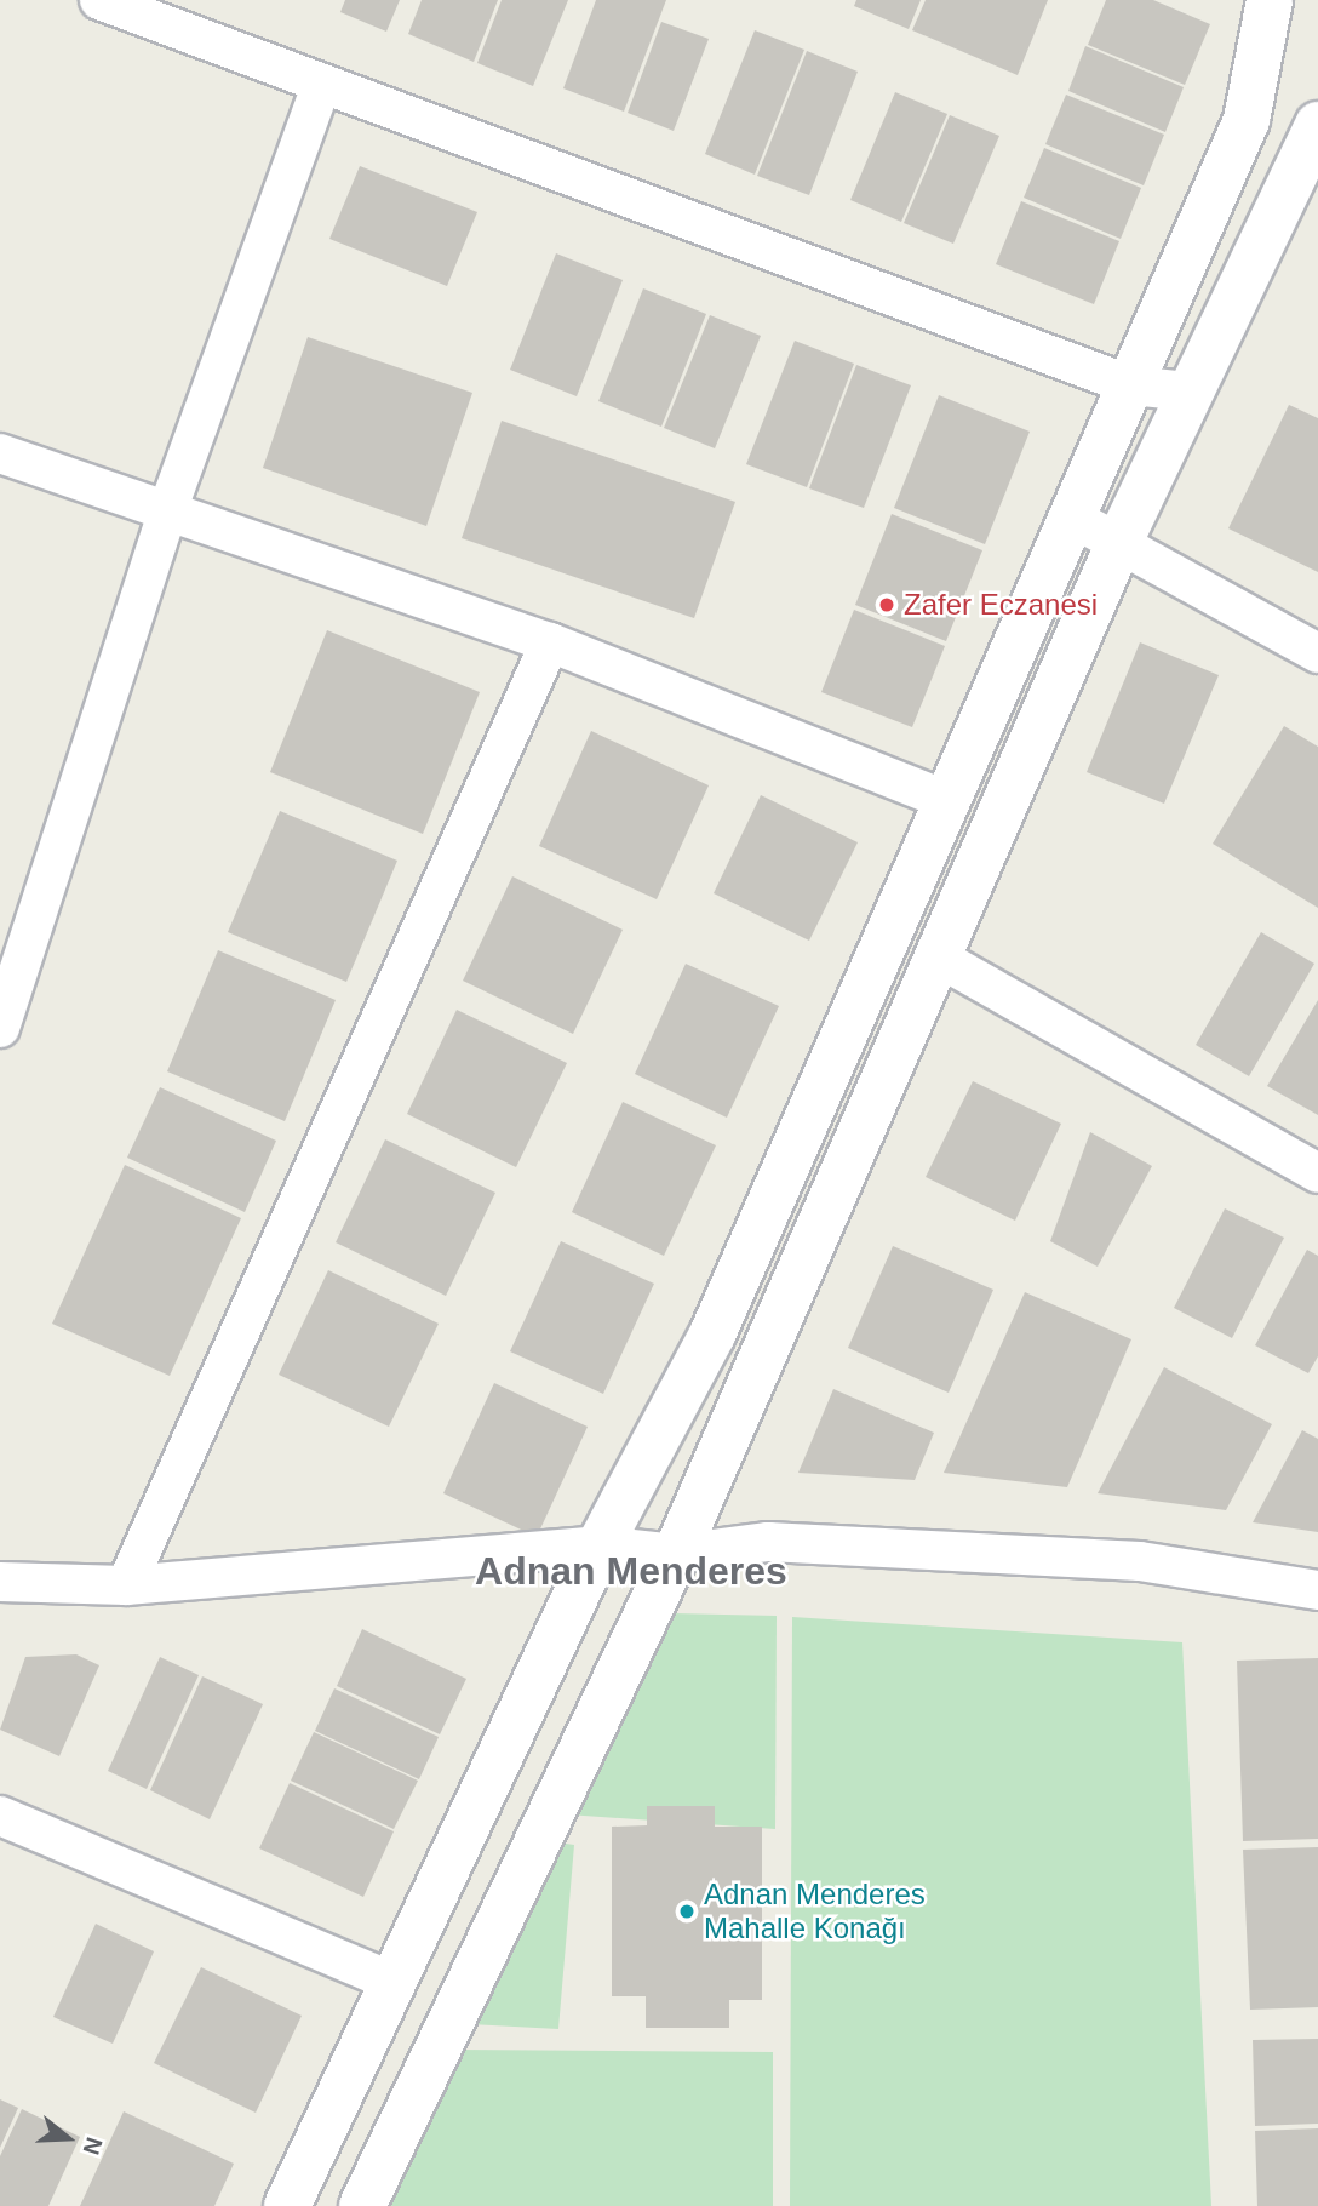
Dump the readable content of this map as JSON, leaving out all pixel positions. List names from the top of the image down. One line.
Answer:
{"districts":["Adnan Menderes"],"places":["Zafer Eczanesi","Adnan Menderes Mahalle Konağı"],"north":"right"}
